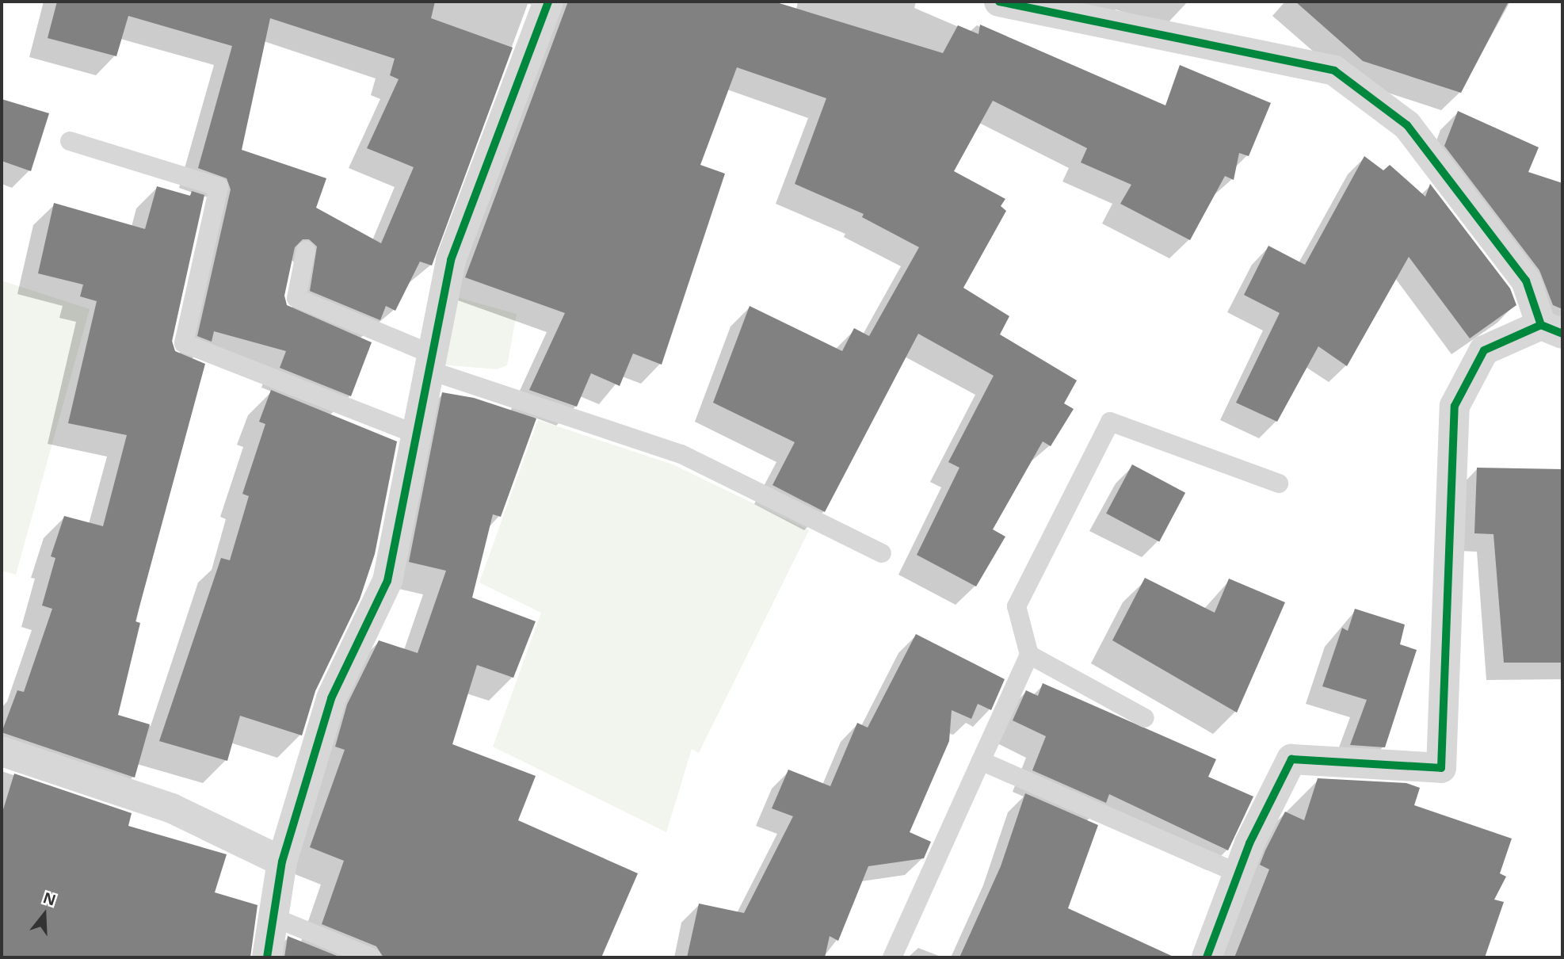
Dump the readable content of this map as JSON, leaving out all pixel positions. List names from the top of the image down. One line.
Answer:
{"north":"top"}
